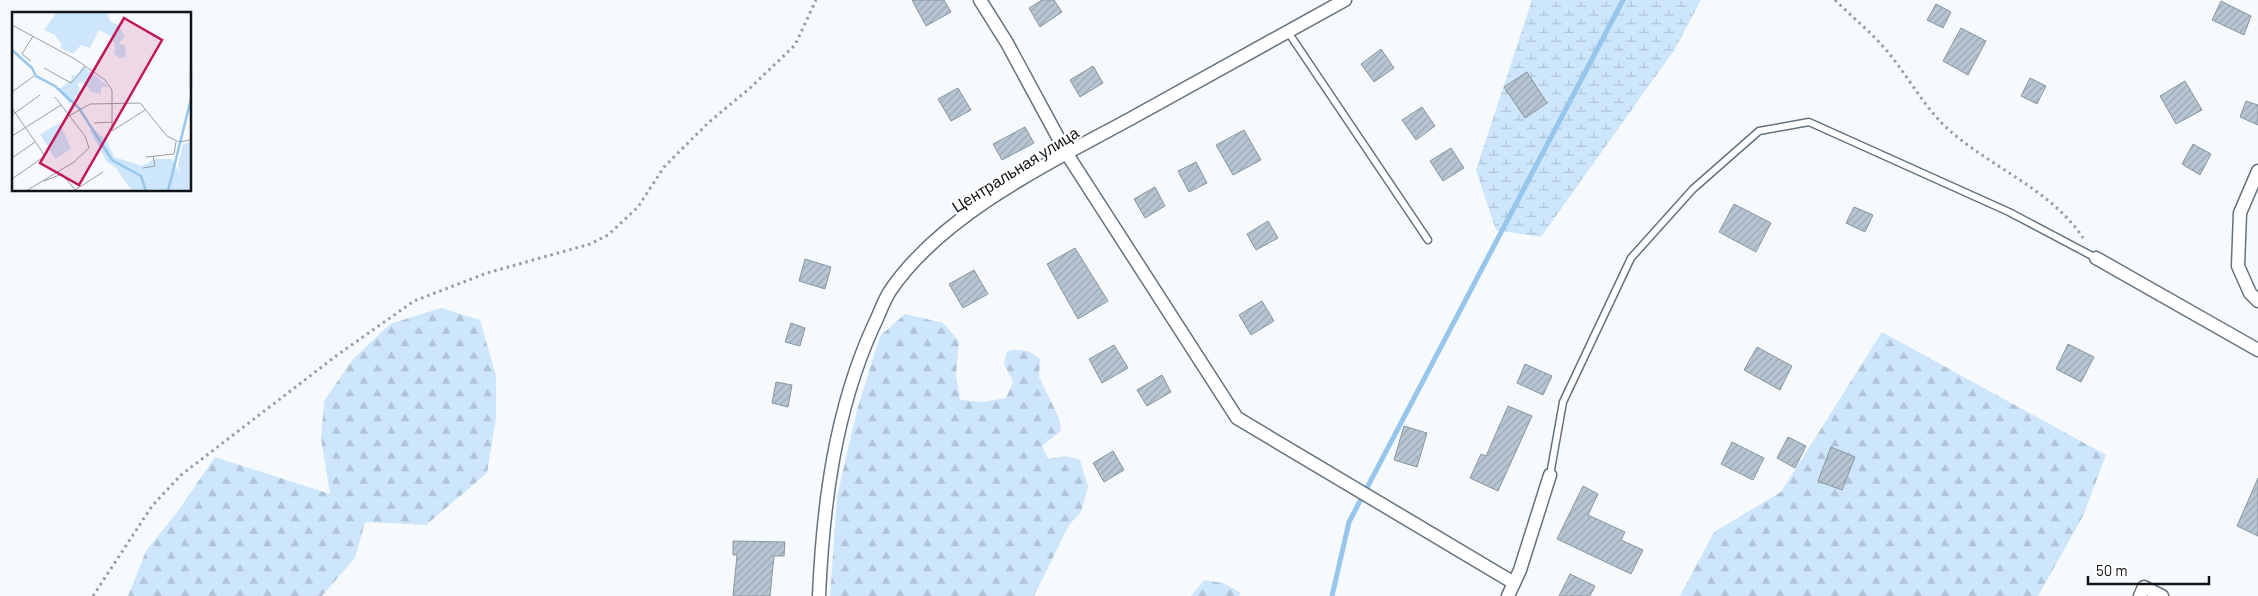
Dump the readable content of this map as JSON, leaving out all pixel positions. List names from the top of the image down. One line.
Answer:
{"streets":{"street":["Центральная улица"]},"scale_bar":"50 m"}
